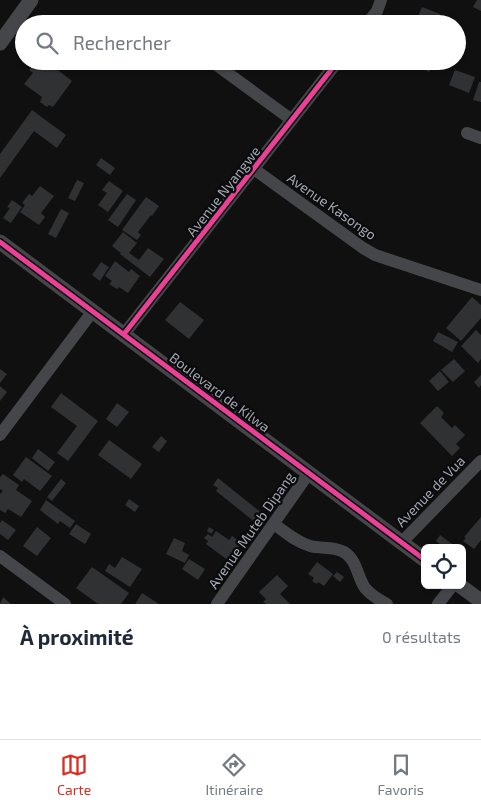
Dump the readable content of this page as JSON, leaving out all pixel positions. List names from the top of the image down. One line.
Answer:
{"streets":{"street":["Avenue Nyangwe","Avenue Kasongo","Boulevard de Kilwa","Avenue de Vua","Avenue Muteb Dipang"]},"crossings":[["Avenue Nyangwe","Avenue Kasongo"],["Avenue Nyangwe","Boulevard de Kilwa"],["Boulevard de Kilwa","Avenue de Vua"],["Boulevard de Kilwa","Avenue Muteb Dipang"]],"page":{"search":"Rechercher","heading":["À proximité","0 résultats"],"nav":["Carte","Itinéraire","Favoris"]}}
